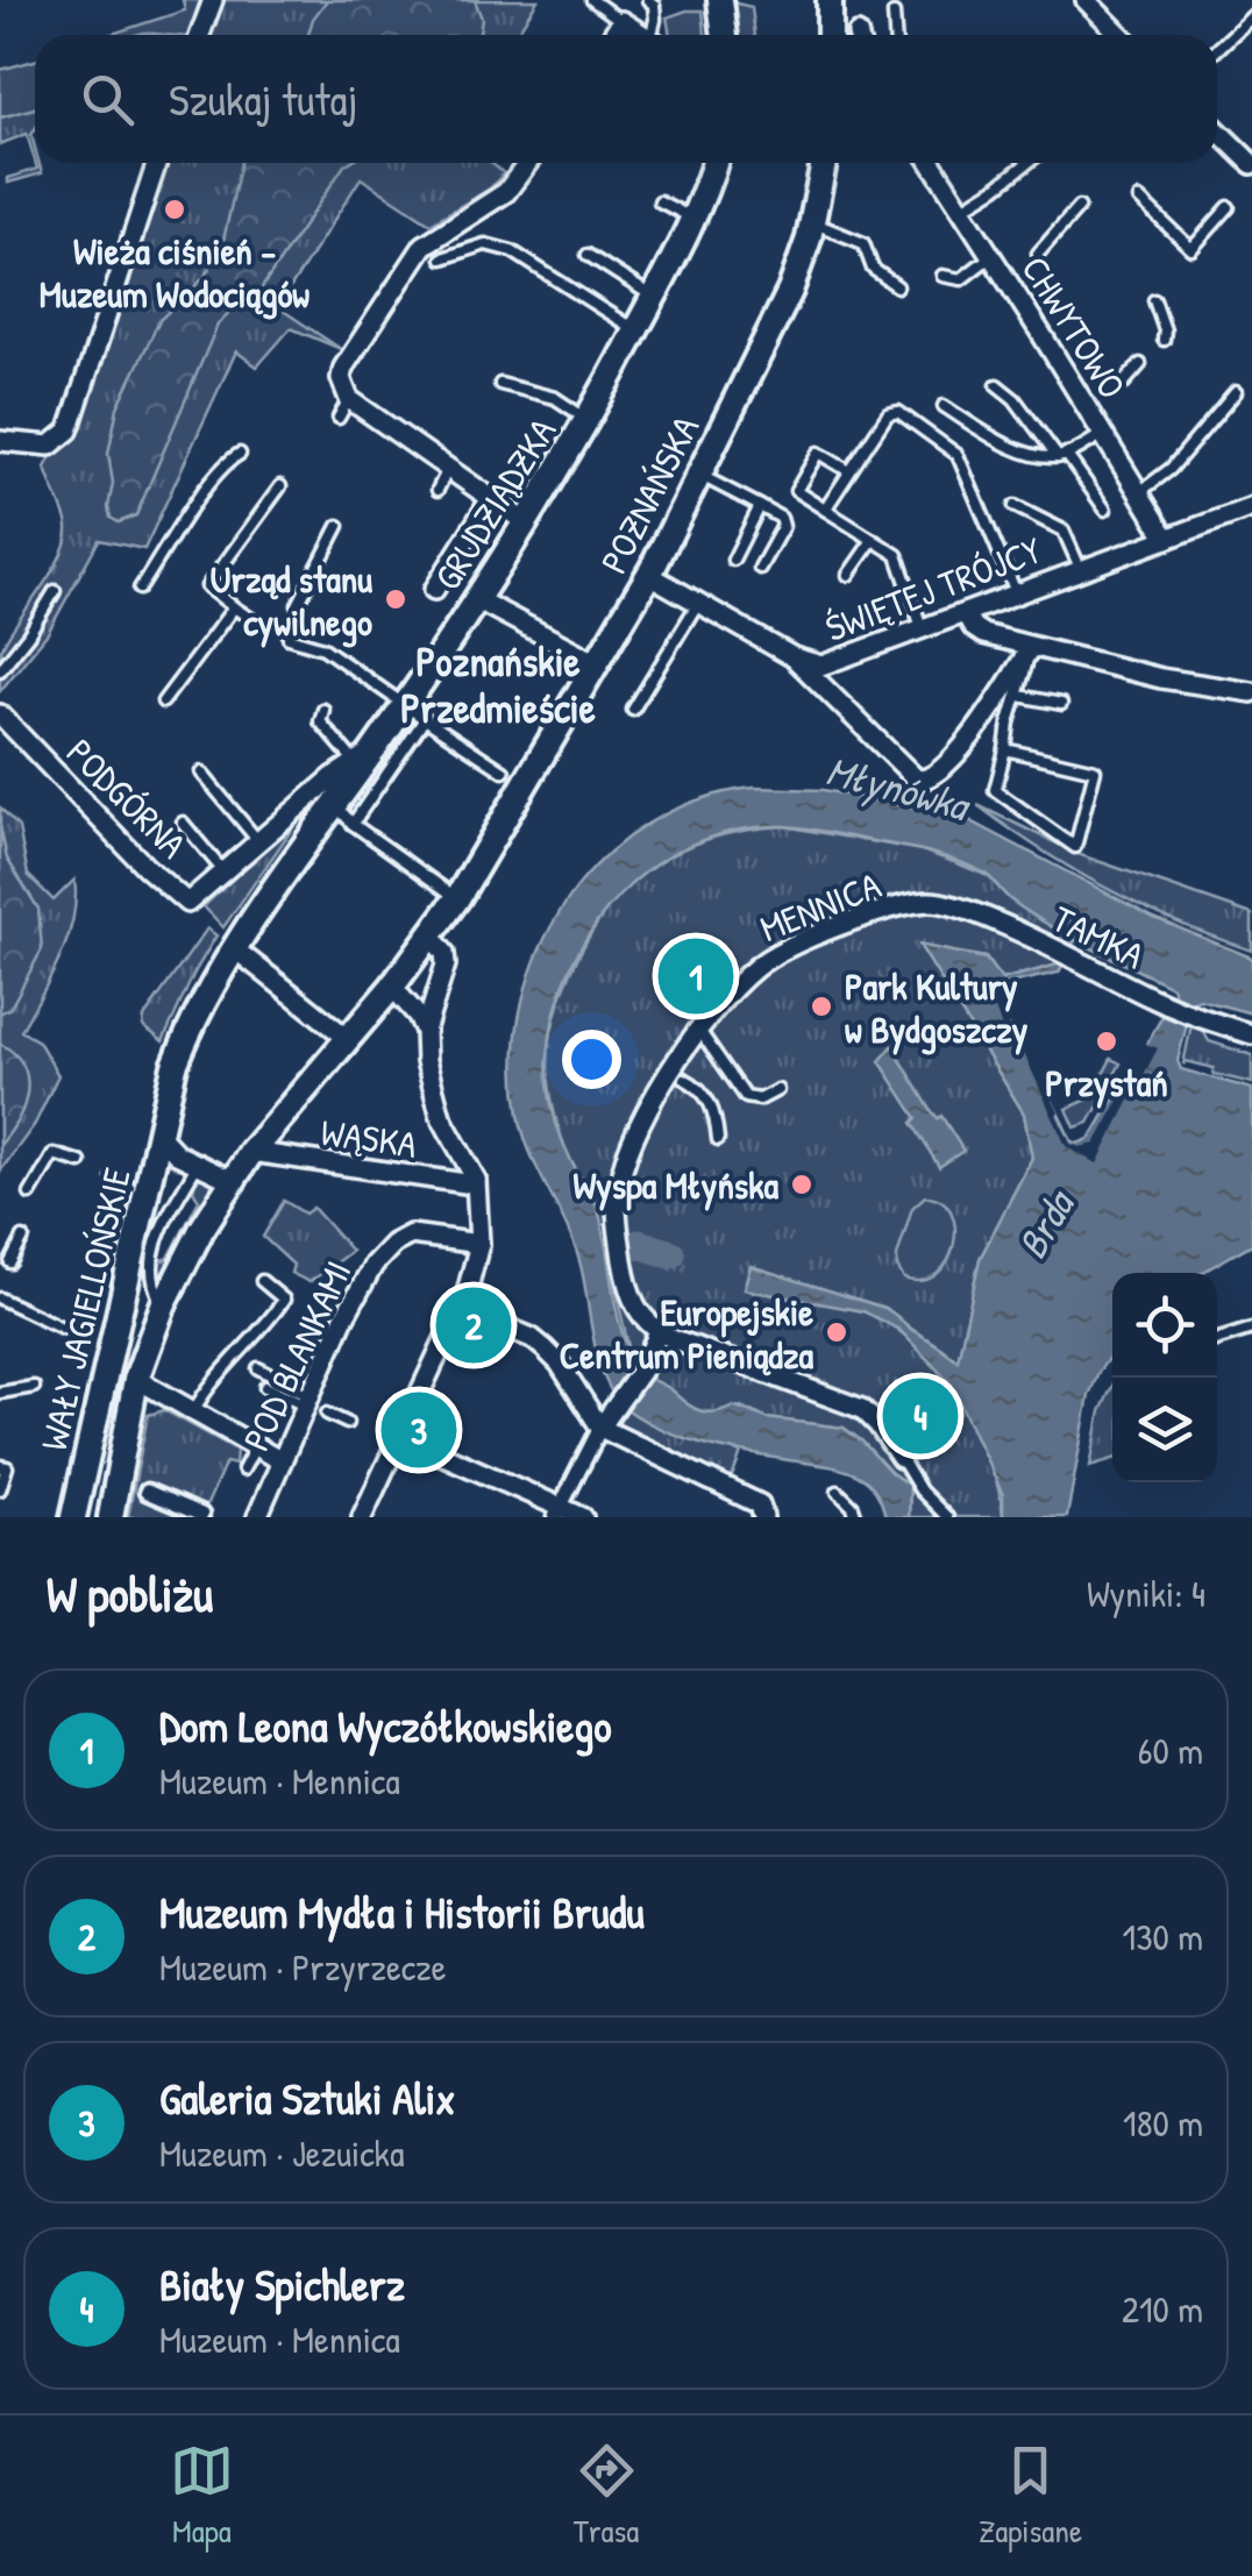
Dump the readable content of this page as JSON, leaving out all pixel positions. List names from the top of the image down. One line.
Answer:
{"streets":{"main road":["POZNAŃSKA","GRUDZIĄDZKA","WAŁY JAGIELLOŃSKIE"],"street":["CHWYTOWO","ŚWIĘTEJ TRÓJCY","PODGÓRNA","MENNICA","TAMKA","WĄSKA","POD BLANKAMI"]},"crossings":[["CHWYTOWO","ŚWIĘTEJ TRÓJCY"],["POZNAŃSKA","ŚWIĘTEJ TRÓJCY"],["POZNAŃSKA","WĄSKA"],["POZNAŃSKA","WAŁY JAGIELLOŃSKIE"],["GRUDZIĄDZKA","PODGÓRNA"],["GRUDZIĄDZKA","WAŁY JAGIELLOŃSKIE"],["MENNICA","TAMKA"],["WĄSKA","WAŁY JAGIELLOŃSKIE"]],"districts":["Poznańskie Przedmieście"],"water":["Młynówka","Brda"],"places":["Wieża ciśnień - Muzeum Wodociągów","Urząd stanu cywilnego","Park Kultury w Bydgoszczy","Przystań","Wyspa Młyńska","Europejskie Centrum Pieniądza"],"page":{"search":"Szukaj tutaj","pins":["1","2","4","3"],"heading":["W pobliżu","Wyniki: 4"],"list":[{"mark":"1","name":"Dom Leona Wyczółkowskiego","note":"Muzeum · Mennica","value":"60 m"},{"mark":"2","name":"Muzeum Mydła i Historii Brudu","note":"Muzeum · Przyrzecze","value":"130 m"},{"mark":"3","name":"Galeria Sztuki Alix","note":"Muzeum · Jezuicka","value":"180 m"},{"mark":"4","name":"Biały Spichlerz","note":"Muzeum · Mennica","value":"210 m"}],"nav":["Mapa","Trasa","Zapisane"]}}
